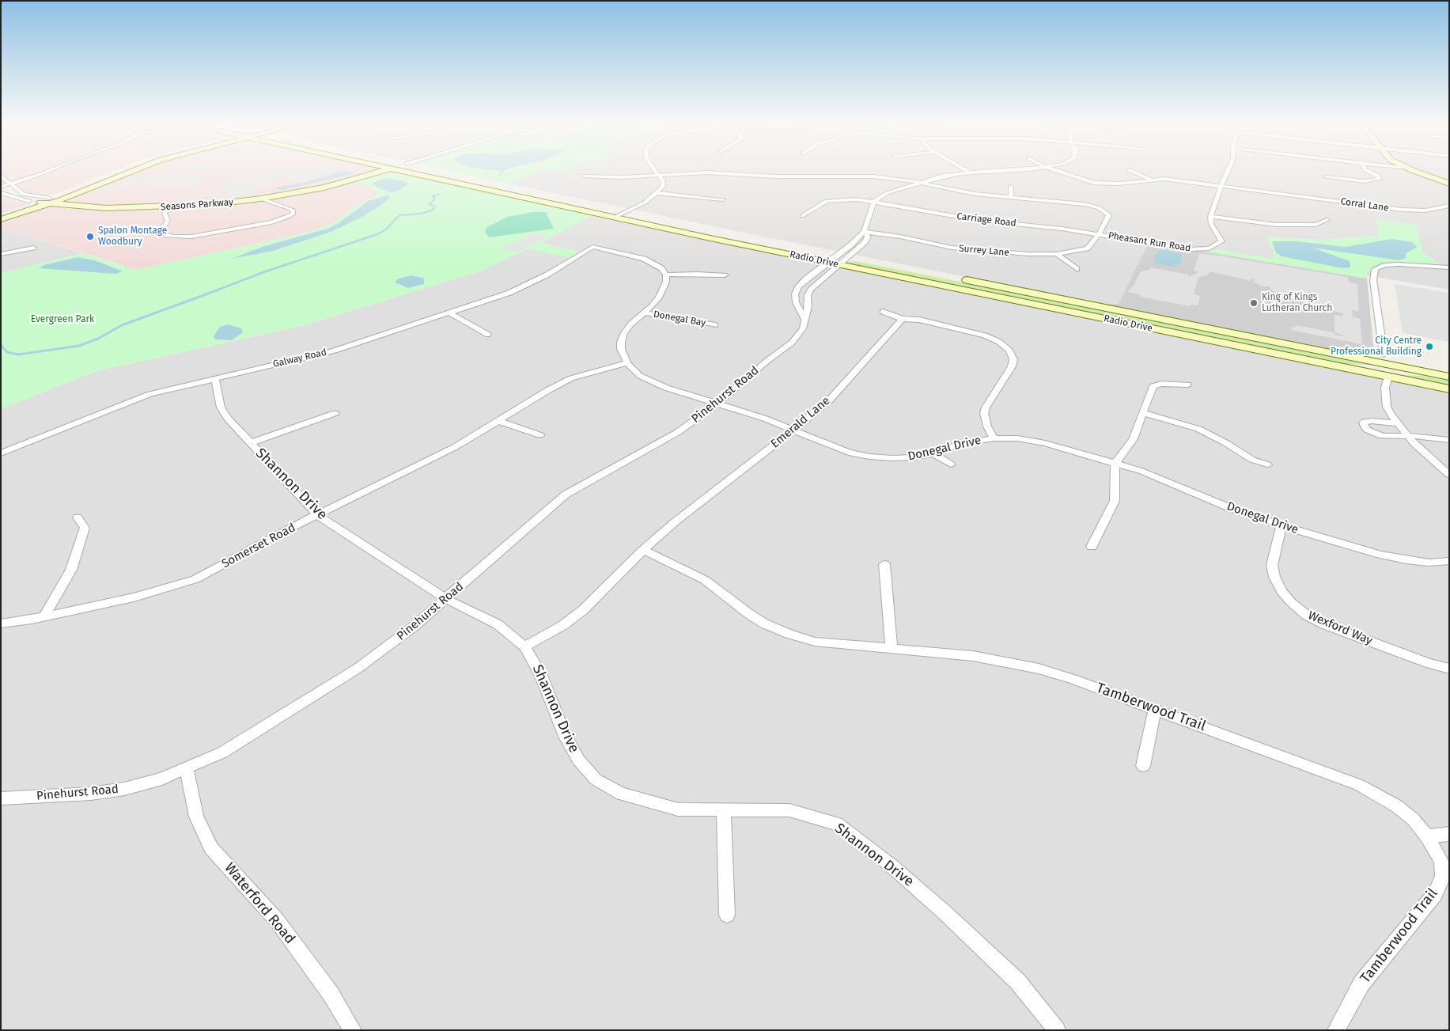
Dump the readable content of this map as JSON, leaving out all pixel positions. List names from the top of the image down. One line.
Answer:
{"streets":{"main road":["Seasons Parkway","Radio Drive"],"street":["Corral Lane","Carriage Road","Pheasant Run Road","Surrey Lane","Donegal Bay","Galway Road","Pinehurst Road","Emerald Lane","Donegal Drive","Shannon Drive","Somerset Road","Wexford Way","Tamberwood Trail","Waterford Road"]},"crossings":[["Carriage Road","Pheasant Run Road"],["Carriage Road","Surrey Lane"],["Pheasant Run Road","Surrey Lane"],["Surrey Lane","Pinehurst Road"],["Radio Drive","Pinehurst Road"],["Galway Road","Shannon Drive"],["Pinehurst Road","Donegal Drive"],["Pinehurst Road","Shannon Drive"],["Pinehurst Road","Waterford Road"],["Emerald Lane","Donegal Drive"],["Emerald Lane","Shannon Drive"],["Emerald Lane","Tamberwood Trail"],["Donegal Drive","Somerset Road"],["Donegal Drive","Wexford Way"],["Shannon Drive","Somerset Road"]],"parks":["Evergreen Park"],"places":["Spalon Montage Woodbury","King of Kings Lutheran Church","City Centre Professional Building"]}
